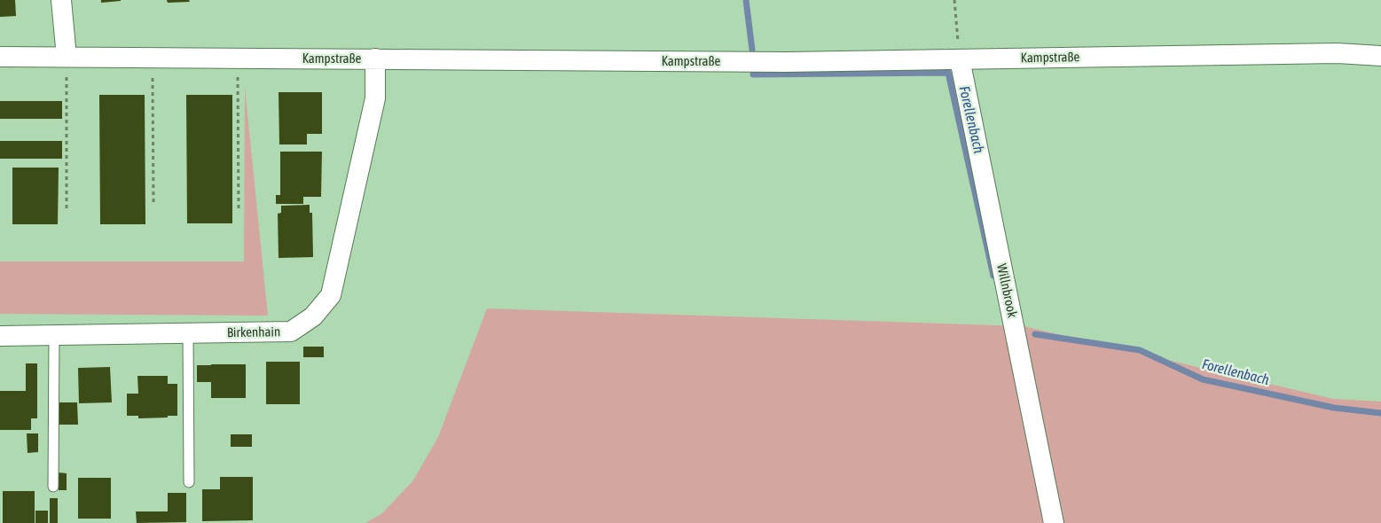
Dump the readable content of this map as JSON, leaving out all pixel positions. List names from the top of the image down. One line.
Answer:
{"streets":{"street":["Kampstraße","Willnbrook","Birkenhain"]},"crossings":[["Kampstraße","Willnbrook"],["Kampstraße","Birkenhain"]],"water":["Forellenbach"]}
